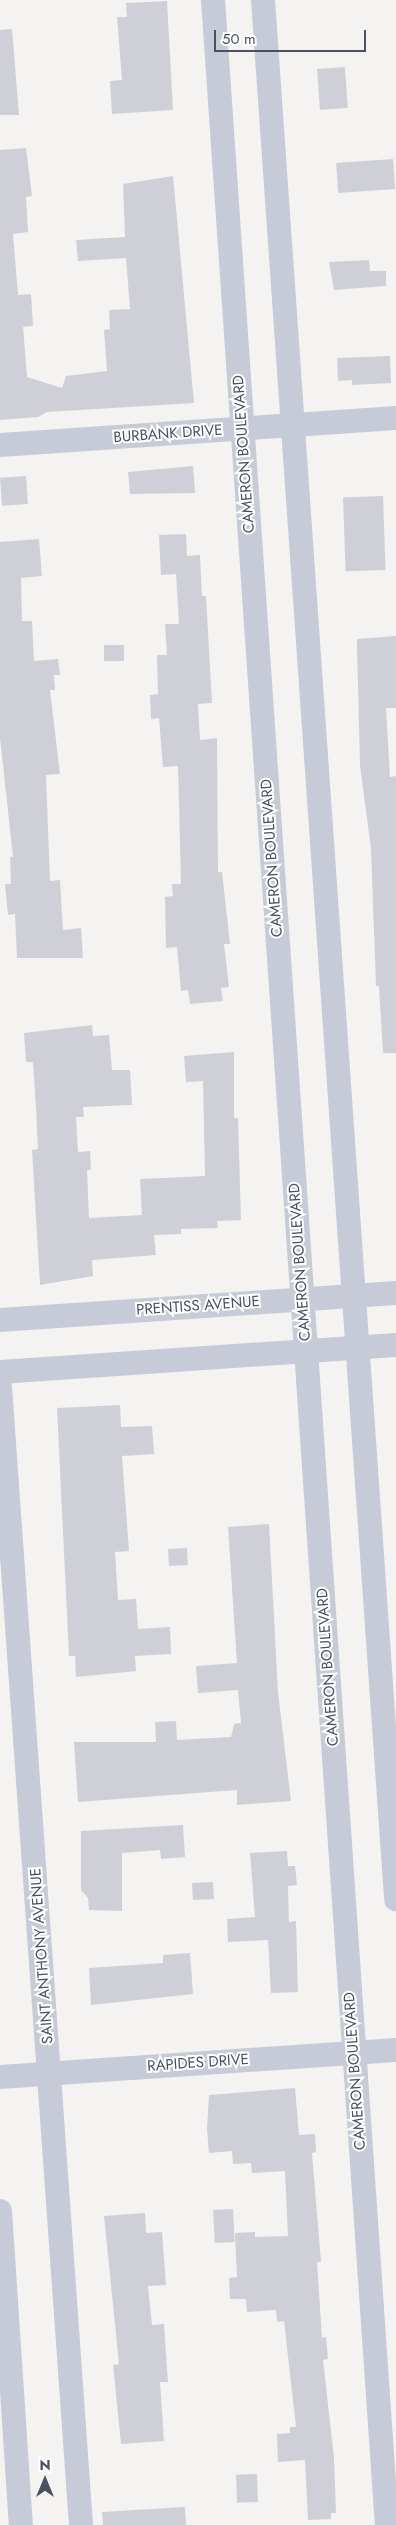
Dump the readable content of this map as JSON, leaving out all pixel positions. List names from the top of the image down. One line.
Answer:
{"streets":{"street":["BURBANK DRIVE","CAMERON BOULEVARD","PRENTISS AVENUE","SAINT ANTHONY AVENUE","RAPIDES DRIVE"]},"crossings":[["BURBANK DRIVE","CAMERON BOULEVARD"],["CAMERON BOULEVARD","PRENTISS AVENUE"],["CAMERON BOULEVARD","RAPIDES DRIVE"],["SAINT ANTHONY AVENUE","RAPIDES DRIVE"]],"scale_bar":"50 m","north":"top"}
